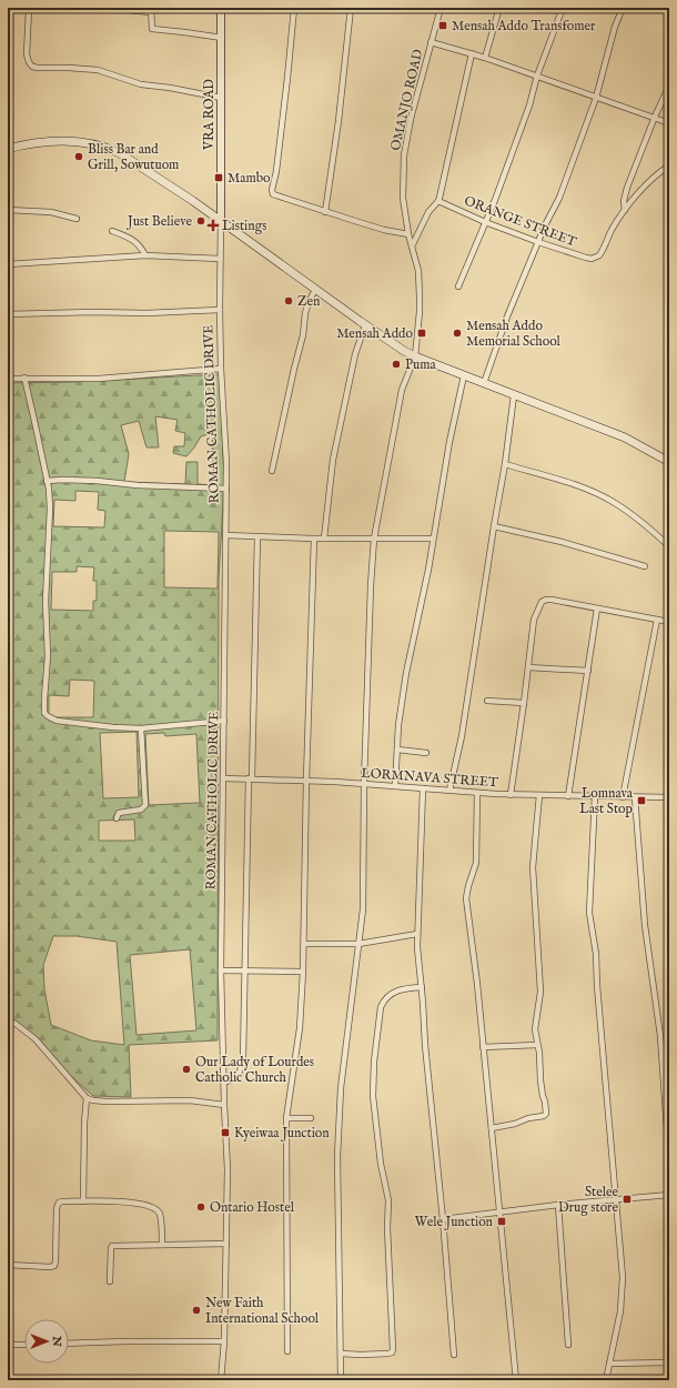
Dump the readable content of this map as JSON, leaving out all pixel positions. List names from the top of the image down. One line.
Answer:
{"streets":{"street":["OMANJO ROAD","VRA ROAD","ORANGE STREET","ROMAN CATHOLIC DRIVE","LORMNAVA STREET"]},"crossings":[["OMANJO ROAD","LORMNAVA STREET"],["VRA ROAD","ROMAN CATHOLIC DRIVE"],["ROMAN CATHOLIC DRIVE","LORMNAVA STREET"]],"places":{"transit":["Mensah Addo Transfomer","Mambo","Mensah Addo","Lomnava Last Stop","Kyeiwaa Junction","Stelee Drug store","Wele Junction"],"other":["Bliss Bar and Grill, Sowutuom","Just Believe","Zen","Mensah Addo Memorial School","Puma","Our Lady of Lourdes Catholic Church","Ontario Hostel","New Faith International School"],"health":["Listings"]},"north":"right"}
